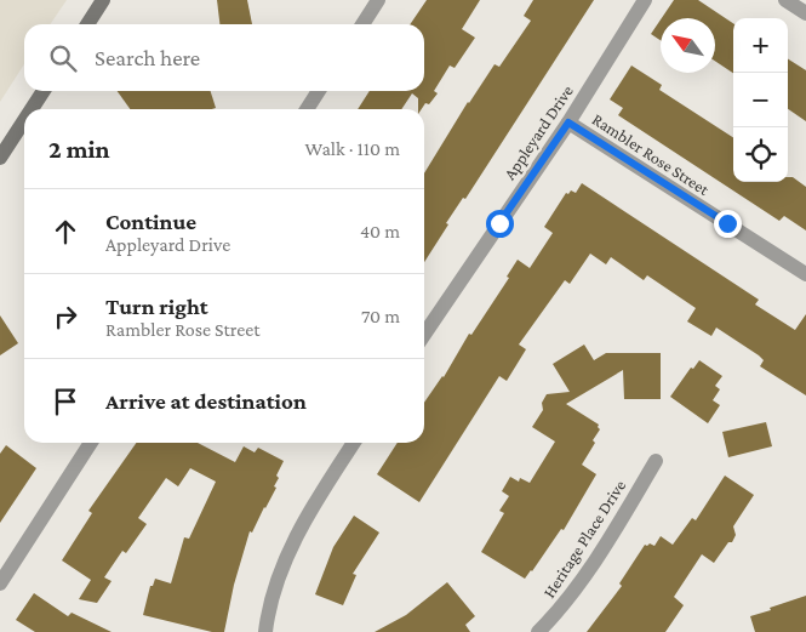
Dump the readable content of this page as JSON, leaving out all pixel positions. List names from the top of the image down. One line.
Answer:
{"streets":{"street":["Appleyard Drive","Rambler Rose Street","Heritage Place Drive"]},"crossings":[["Appleyard Drive","Rambler Rose Street"]],"north":"top left","page":{"map_buttons":["+","−"],"search":"Search here","heading":["2 min","Walk · 110 m"],"list":[["Continue","Appleyard Drive","40 m"],["Turn right","Rambler Rose Street","70 m"],"Arrive at destination"]}}
